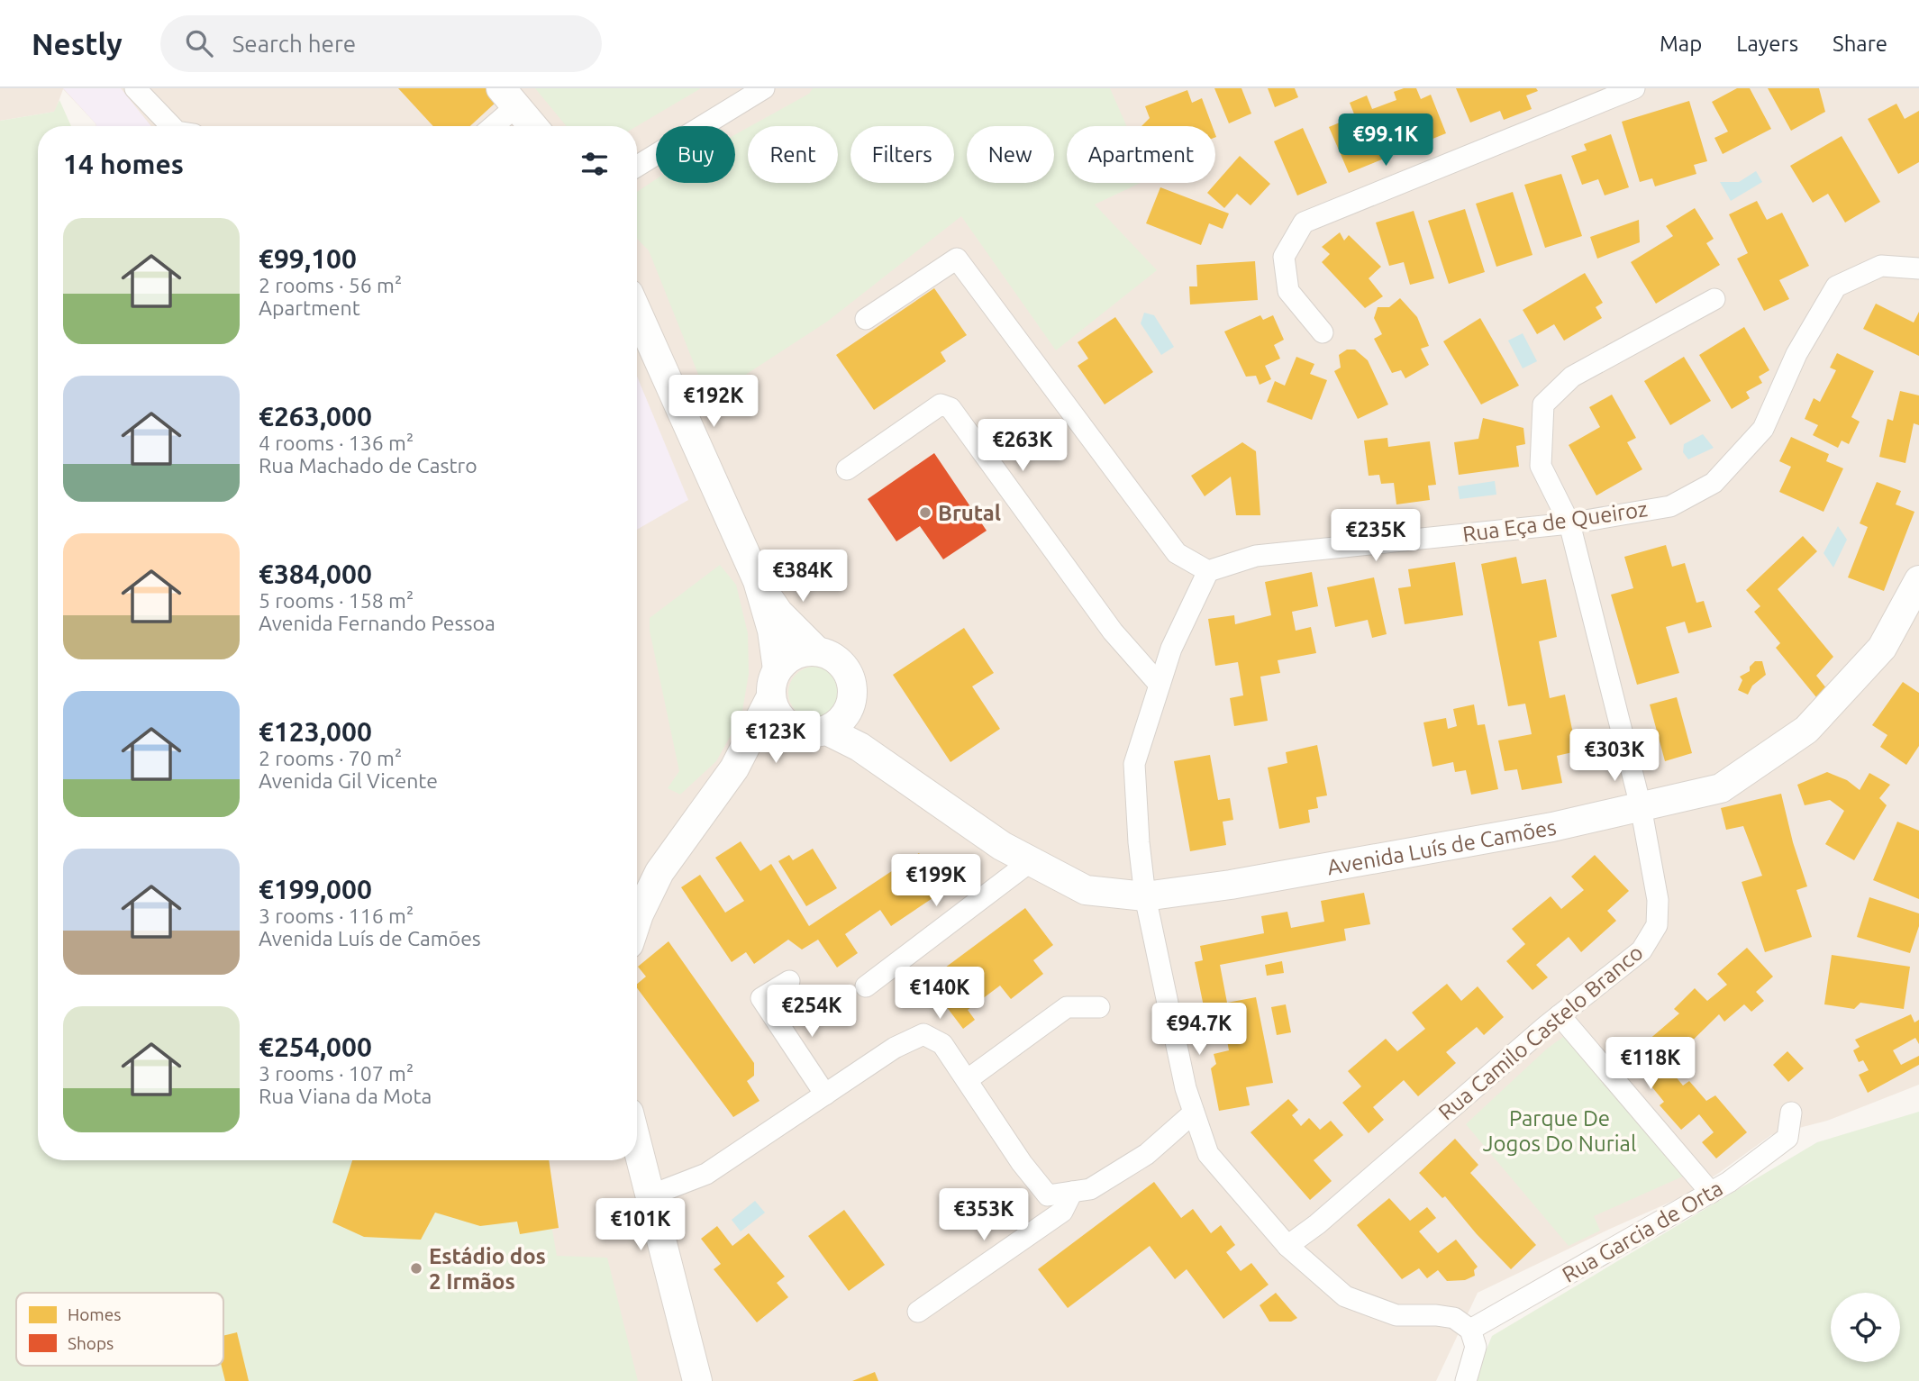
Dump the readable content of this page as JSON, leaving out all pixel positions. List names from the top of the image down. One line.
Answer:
{"streets":{"street":["Rua Eça de Queiroz","Avenida Luís de Camões","Rua Camilo Castelo Branco","Rua Garcia de Orta"]},"crossings":[["Rua Eça de Queiroz","Rua Camilo Castelo Branco"],["Avenida Luís de Camões","Rua Camilo Castelo Branco"]],"parks":["Parque De Jogos Do Nurial"],"places":["Brutal","Estádio dos 2 Irmãos"],"legend":["Homes","Shops"],"page":{"header":"Nestly","search":"Search here","nav":["Map","Layers","Share"],"price":["€99.1K","€192K","€263K","€235K","€384K","€123K","€303K","€199K","€140K","€254K","€94.7K","€118K","€353K","€101K"],"chip":["Buy","Rent","Filters","New","Apartment"],"heading":"14 homes","list":[{"name":"€99,100","note":"2 rooms · 56 m² · Apartment"},{"name":"€263,000","note":"4 rooms · 136 m² · Rua Machado de Castro"},{"name":"€384,000","note":"5 rooms · 158 m² · Avenida Fernando Pessoa"},{"name":"€123,000","note":"2 rooms · 70 m² · Avenida Gil Vicente"},{"name":"€199,000","note":"3 rooms · 116 m² · Avenida Luís de Camões"},{"name":"€254,000","note":"3 rooms · 107 m² · Rua Viana da Mota"}]}}
